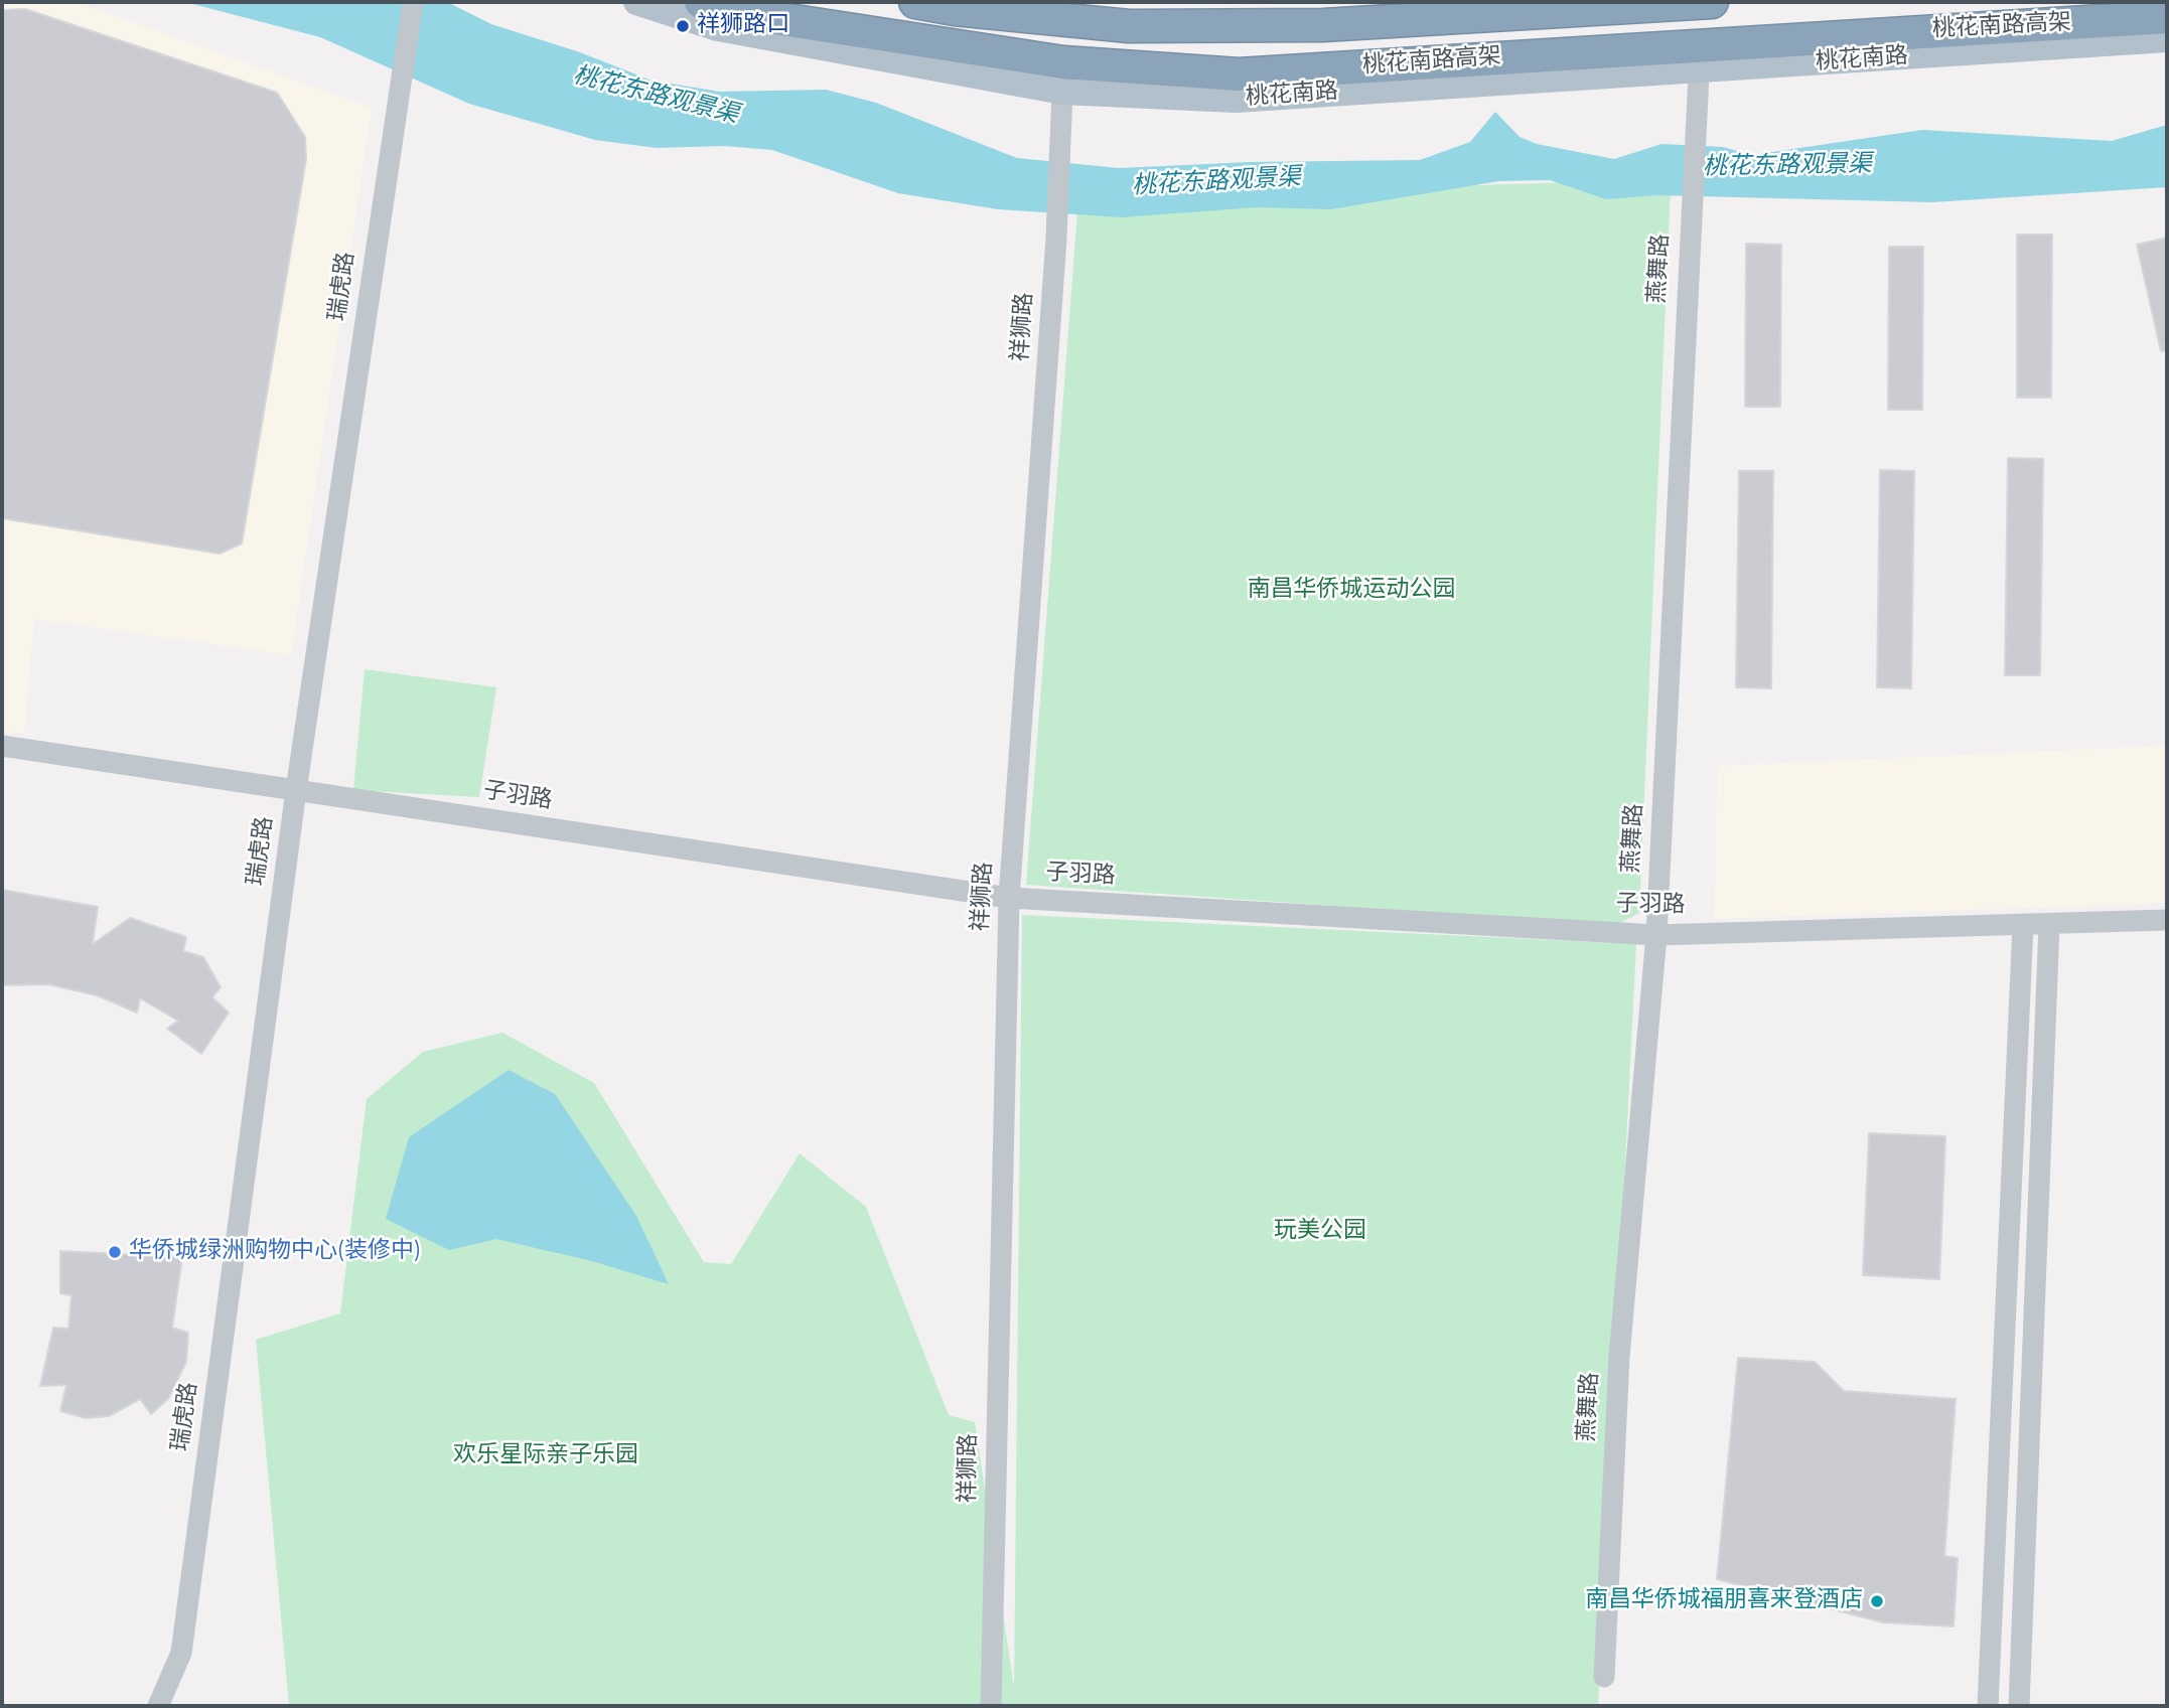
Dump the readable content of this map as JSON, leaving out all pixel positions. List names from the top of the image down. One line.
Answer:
{"streets":{"highway":["桃花南路高架"],"main road":["桃花南路"],"street":["燕舞路","瑞虎路","祥狮路","子羽路"]},"crossings":[["桃花南路高架","桃花南路"],["桃花南路高架","燕舞路"],["桃花南路","燕舞路"],["桃花南路","祥狮路"],["燕舞路","子羽路"],["瑞虎路","子羽路"],["祥狮路","子羽路"]],"water":["桃花东路观景渠"],"parks":["南昌华侨城运动公园","玩美公园","欢乐星际亲子乐园"],"places":["祥狮路口","华侨城绿洲购物中心(装修中)","南昌华侨城福朋喜来登酒店"]}
